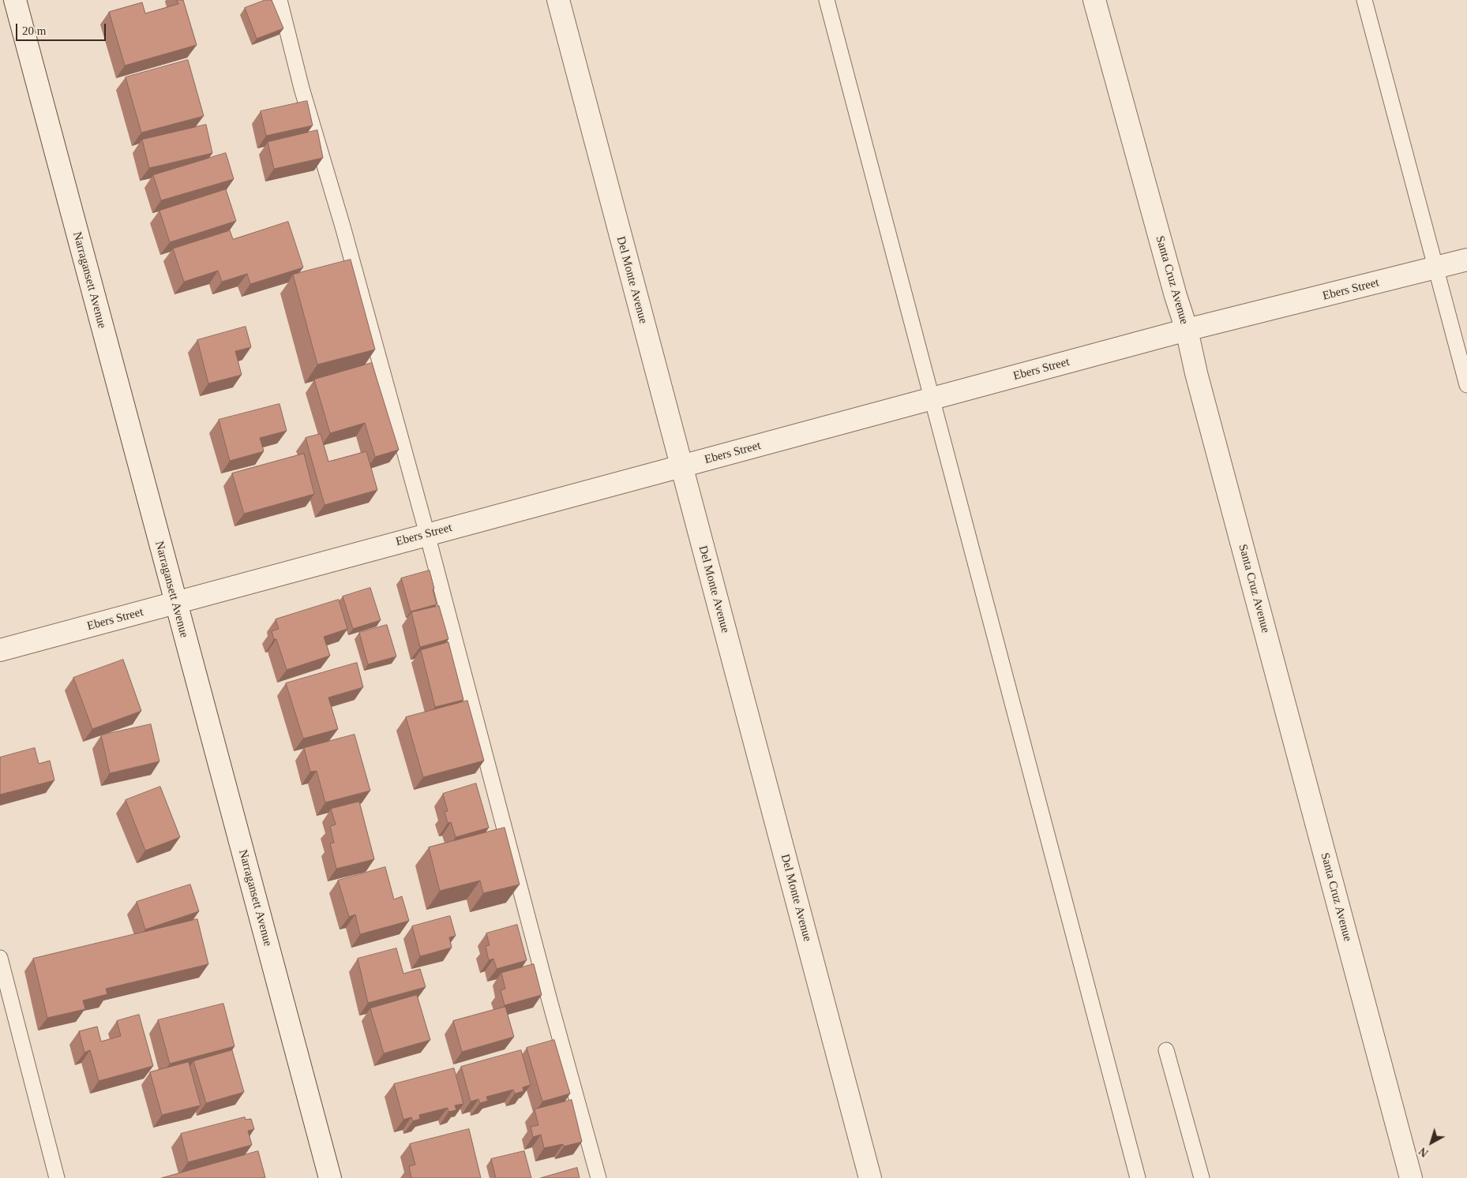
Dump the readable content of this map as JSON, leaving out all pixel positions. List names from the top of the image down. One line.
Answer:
{"streets":{"street":["Narragansett Avenue","Del Monte Avenue","Santa Cruz Avenue","Ebers Street"]},"crossings":[["Narragansett Avenue","Ebers Street"],["Del Monte Avenue","Ebers Street"],["Santa Cruz Avenue","Ebers Street"]],"scale_bar":"20 m","north":"bottom left"}
